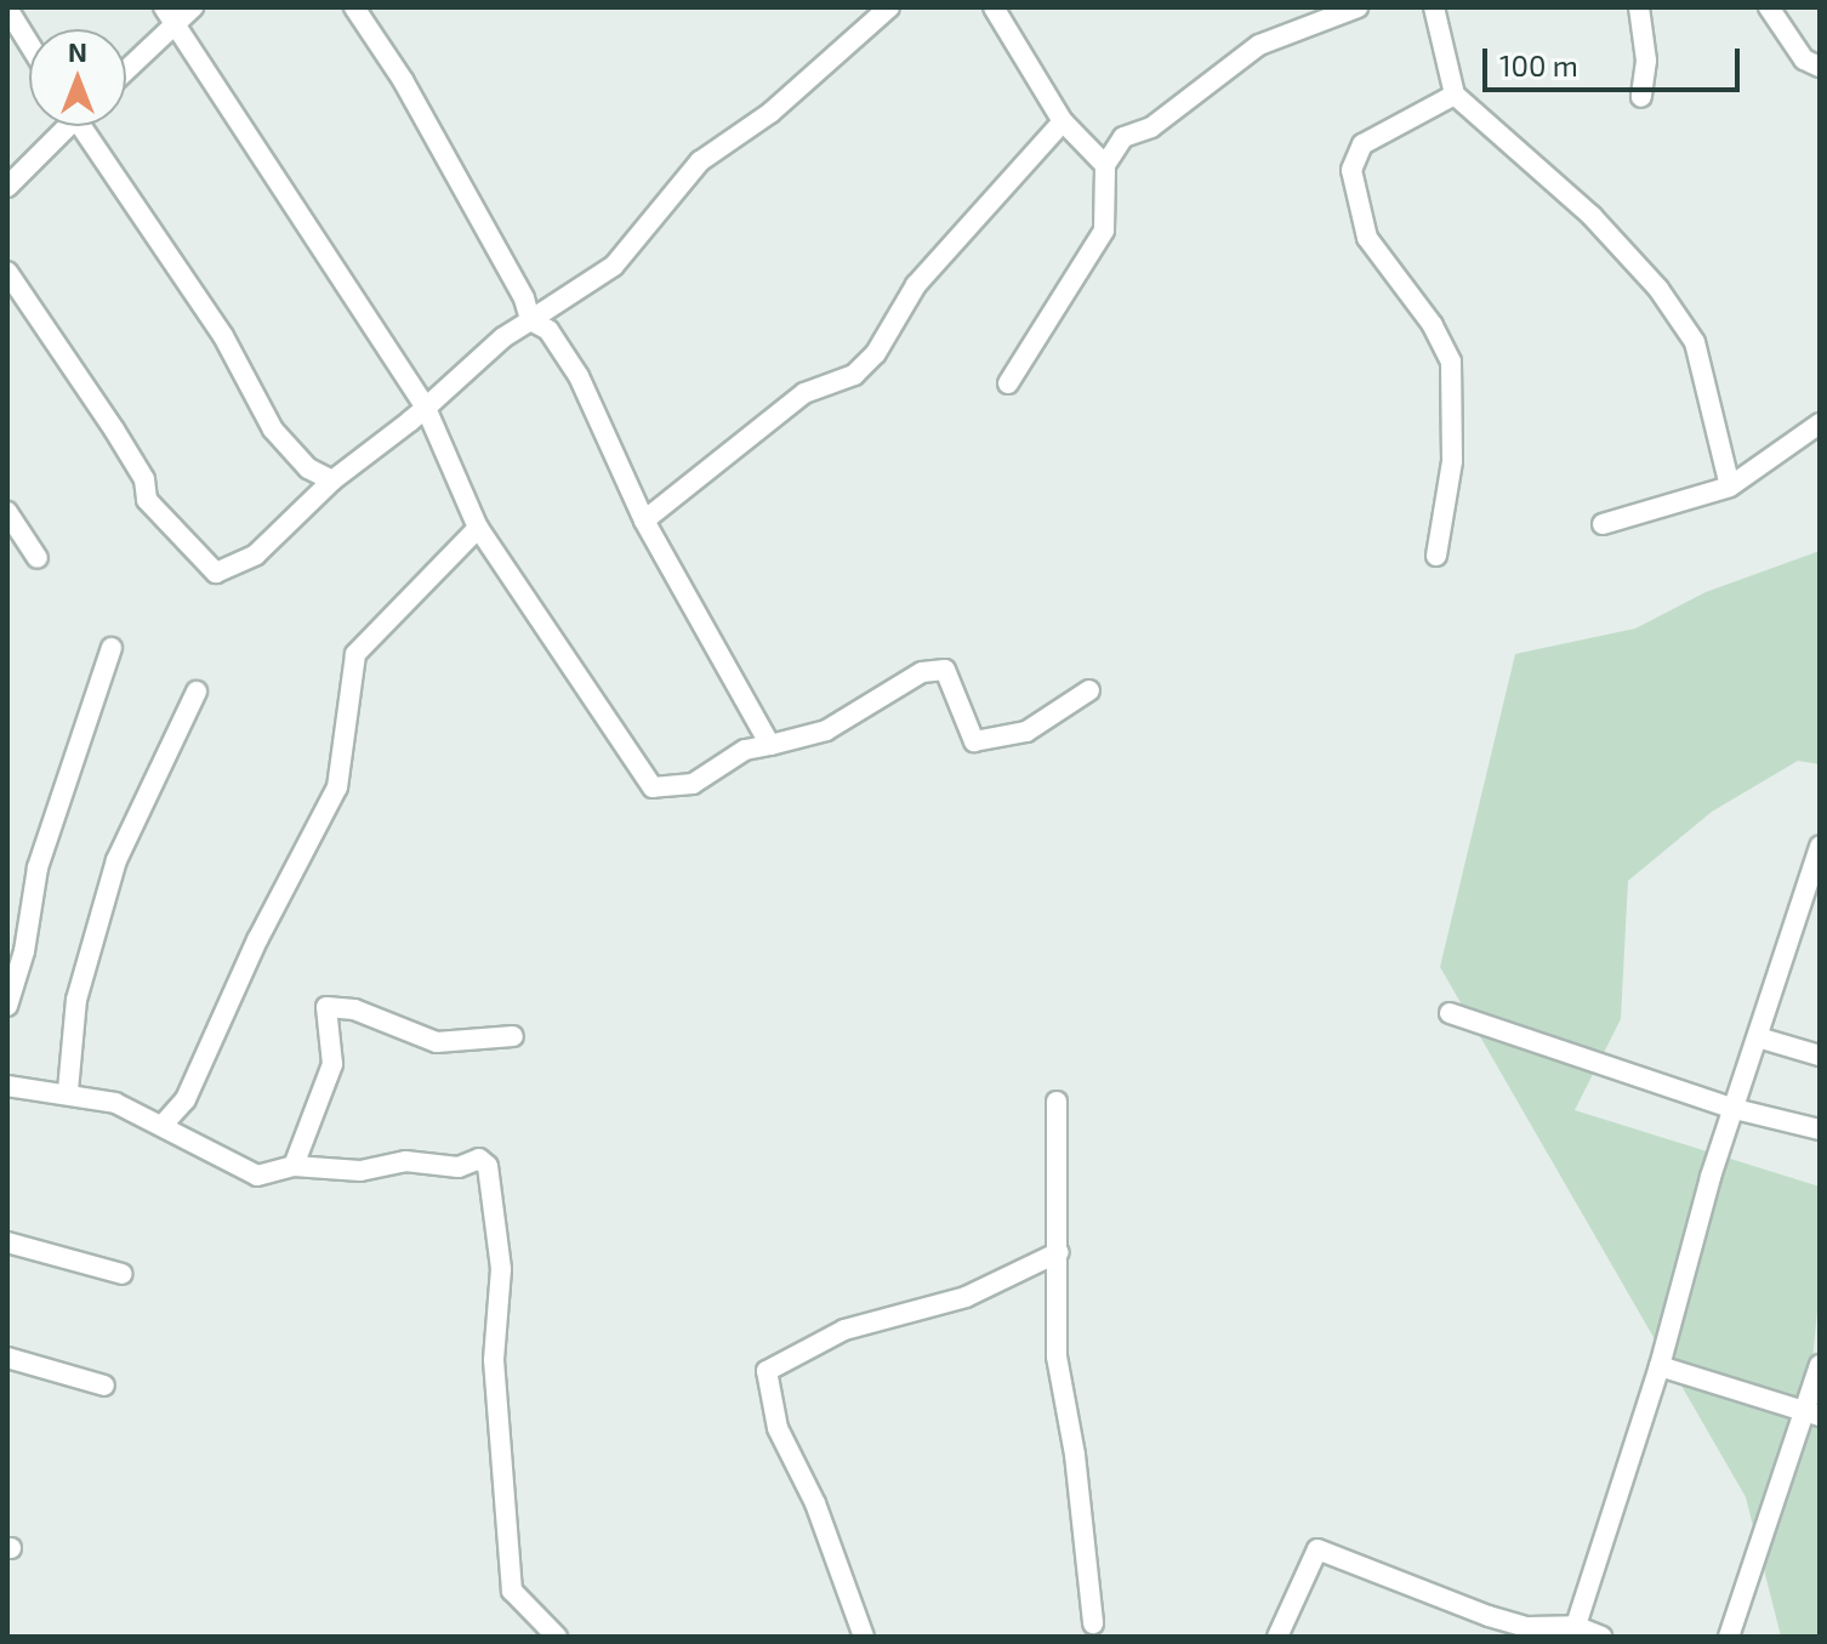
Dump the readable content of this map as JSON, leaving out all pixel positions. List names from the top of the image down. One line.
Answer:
{"scale_bar":"100 m","north":"top"}
